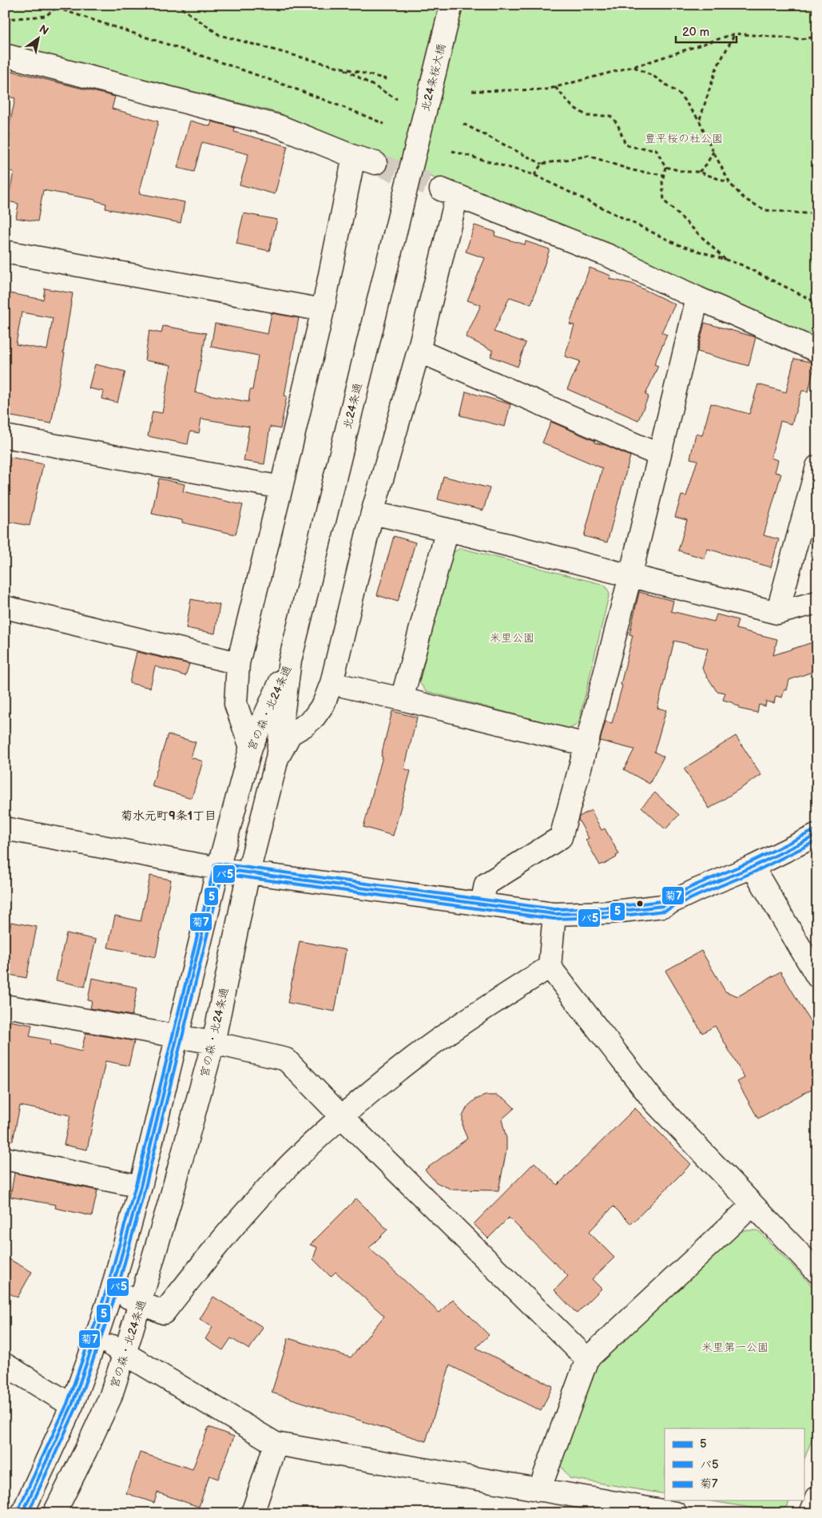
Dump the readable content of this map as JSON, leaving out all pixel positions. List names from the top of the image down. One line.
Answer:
{"streets":{"street":["北24条桜大橋","北24条通","宮の森・北24条通"]},"crossings":[["北24条桜大橋","北24条通"],["北24条通","宮の森・北24条通"]],"districts":["菊水元町9条1丁目"],"parks":["豊平桜の杜公園","米里公園","米里第一公園"],"lines":["transit line 菊7","transit line 5","transit line バ5"],"legend":["5","バ5","菊7"],"scale_bar":"20 m","north":"top right"}
